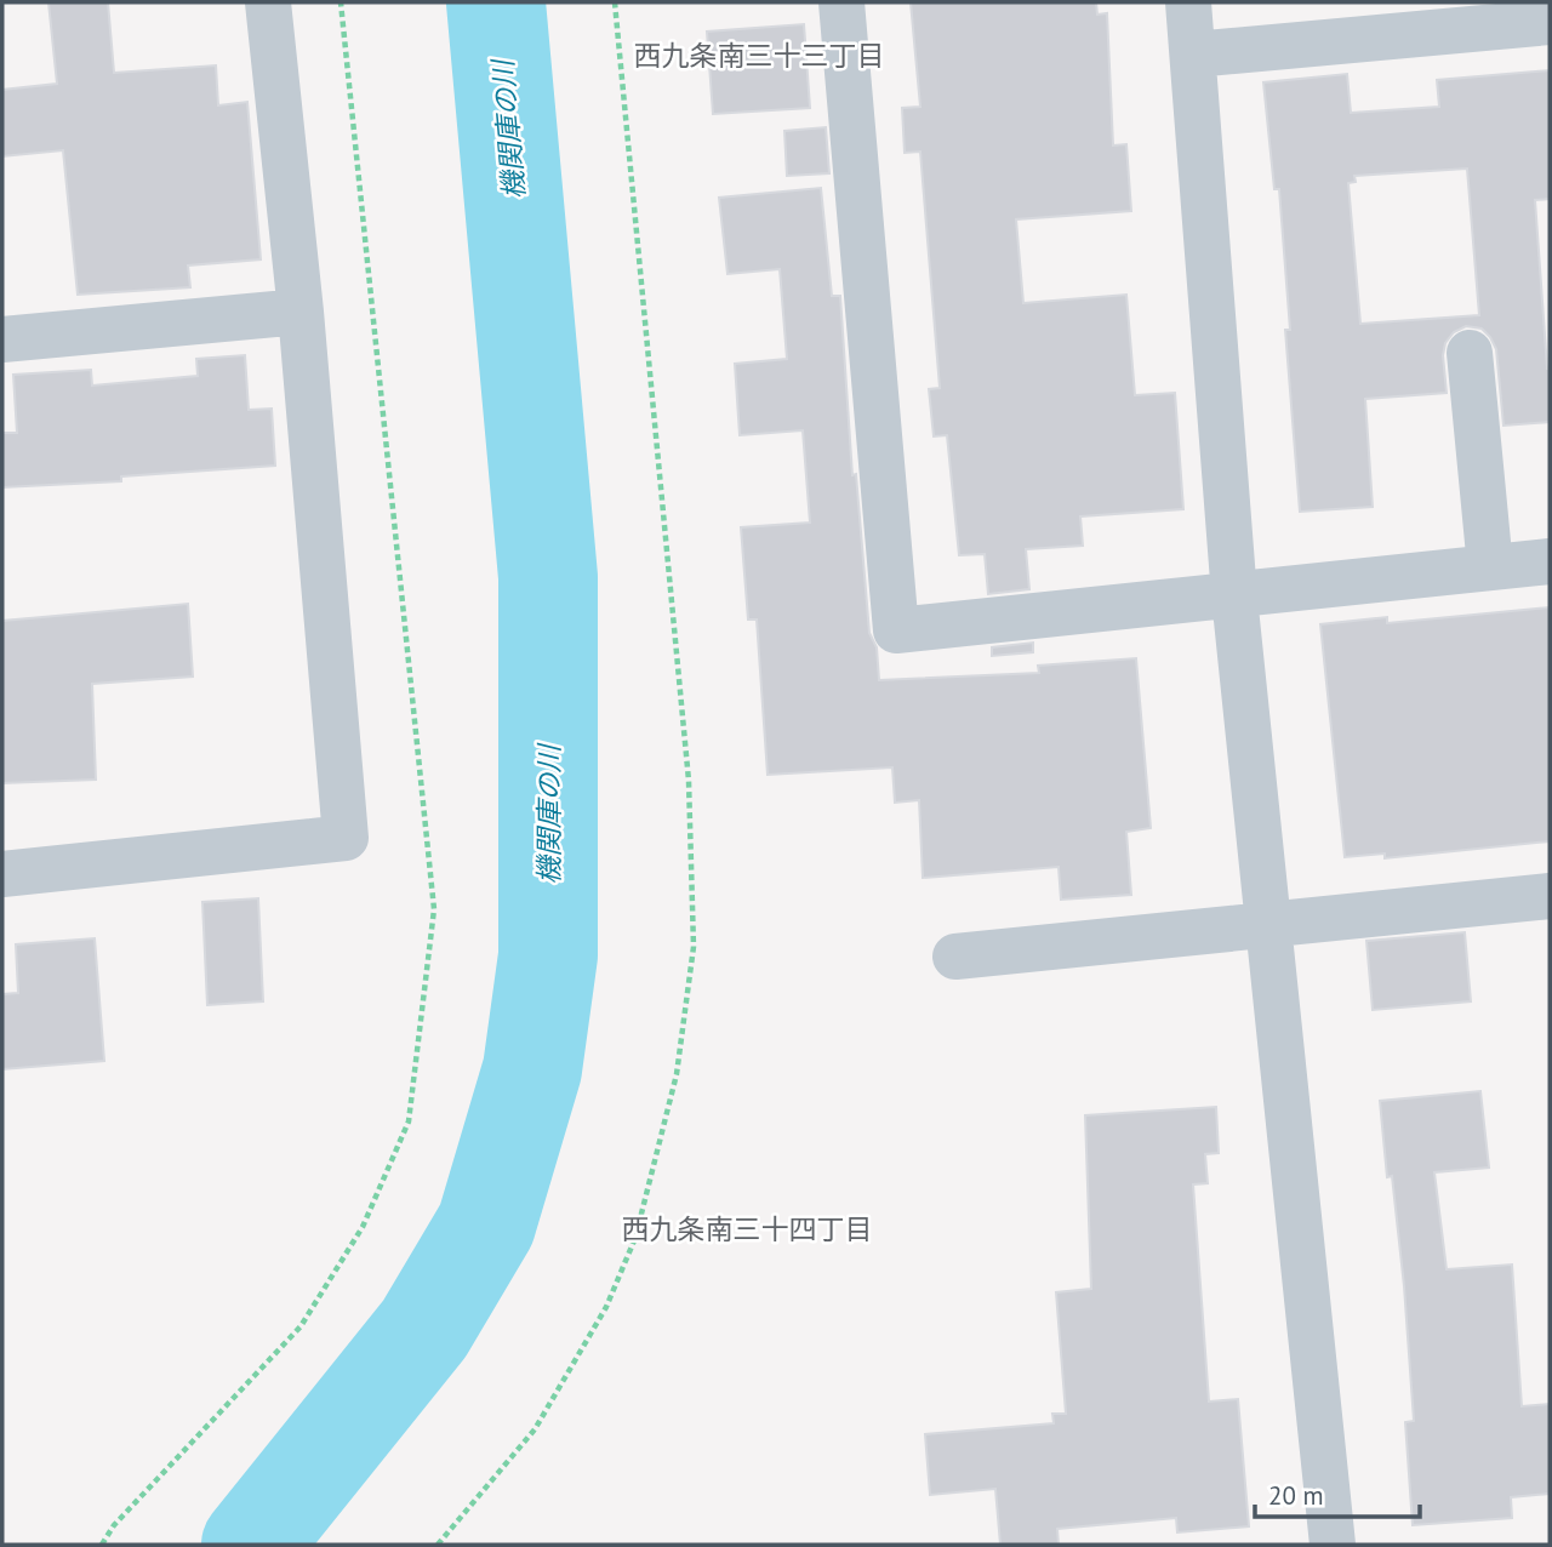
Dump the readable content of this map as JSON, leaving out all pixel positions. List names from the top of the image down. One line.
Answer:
{"districts":["西九条南三十三丁目","西九条南三十四丁目"],"water":["機関庫の川"],"scale_bar":"20 m"}
